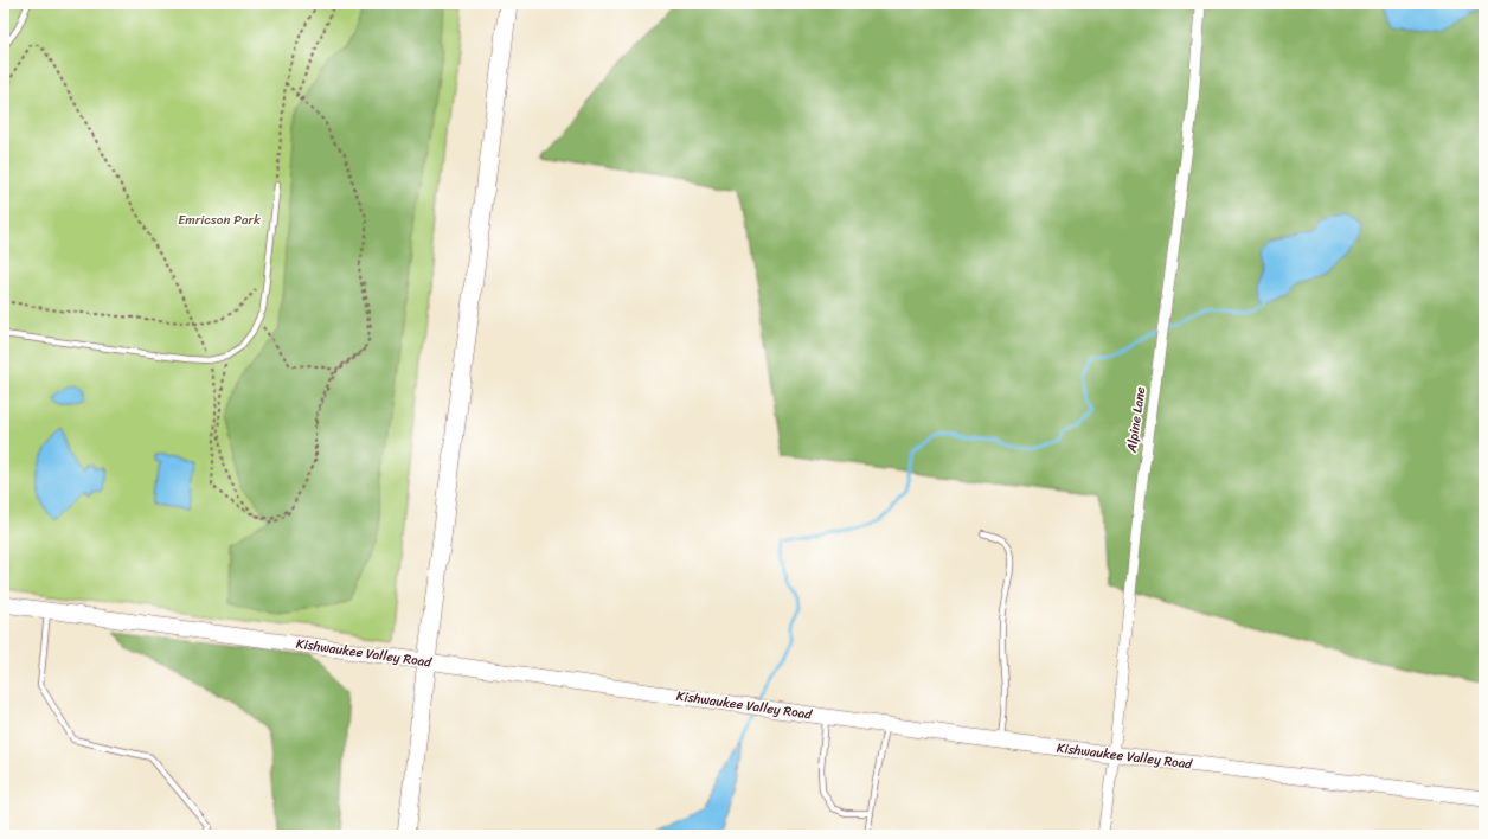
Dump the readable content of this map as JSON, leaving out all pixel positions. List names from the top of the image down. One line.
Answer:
{"streets":{"street":["Alpine Lane","Kishwaukee Valley Road"]},"crossings":[["Alpine Lane","Kishwaukee Valley Road"]],"parks":["Emricson Park"]}
